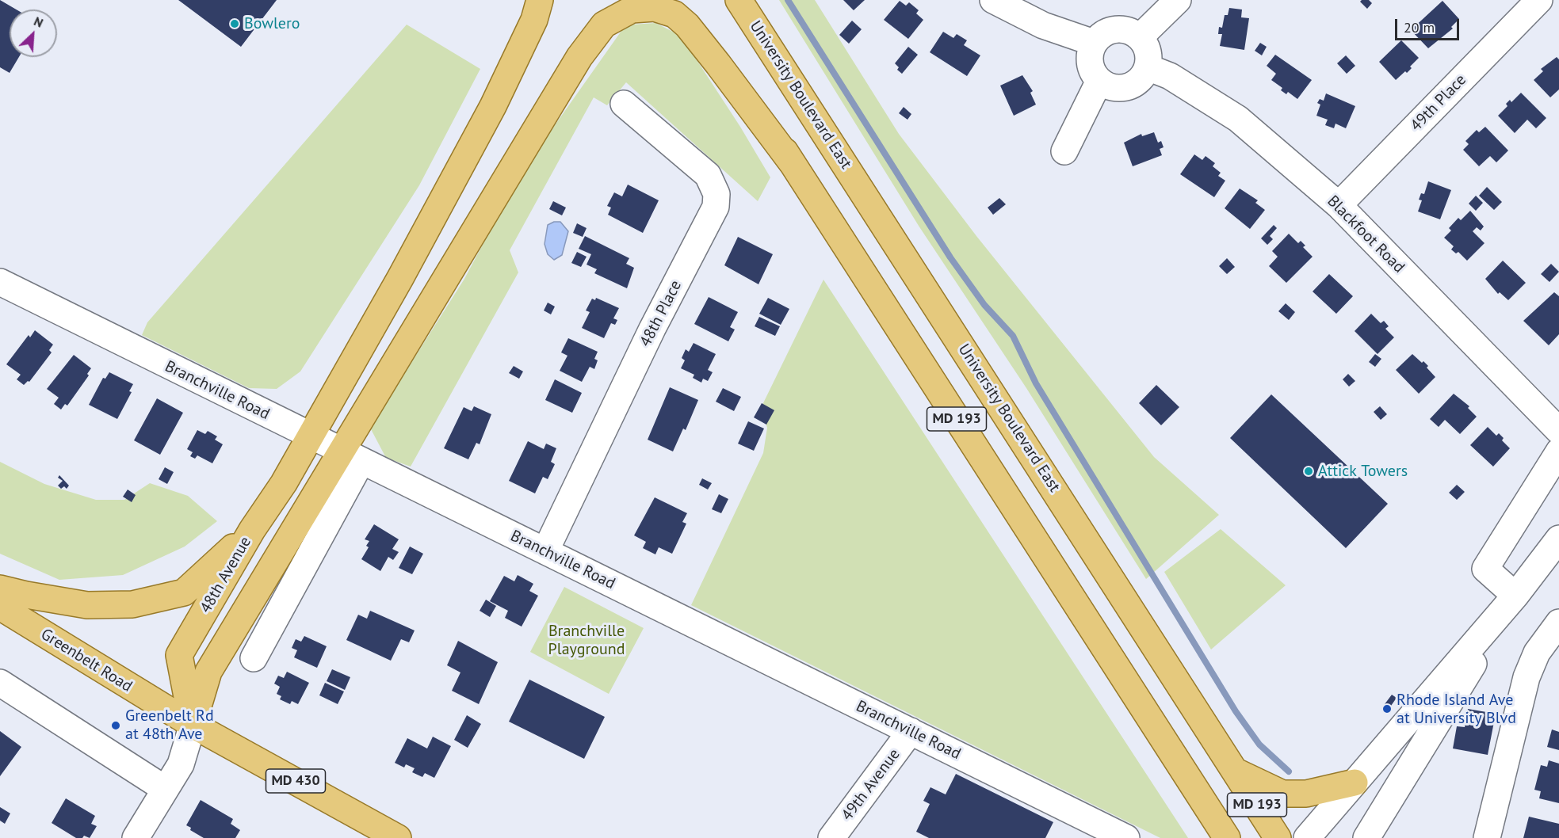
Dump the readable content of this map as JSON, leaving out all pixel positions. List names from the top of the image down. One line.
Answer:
{"streets":{"main road":["University Boulevard East","MD 193","48th Avenue","Greenbelt Road","MD 430"],"street":["49th Place","Blackfoot Road","48th Place","Branchville Road","49th Avenue"]},"crossings":[["49th Place","Blackfoot Road"],["48th Place","Branchville Road"],["Branchville Road","48th Avenue"],["Branchville Road","49th Avenue"],["MD 193","48th Avenue"],["48th Avenue","Greenbelt Road"]],"parks":["Branchville Playground"],"places":["Bowlero","Attick Towers","Rhode Island Ave at University Blvd","Greenbelt Rd at 48th Ave"],"scale_bar":"20 m","north":"top right"}
